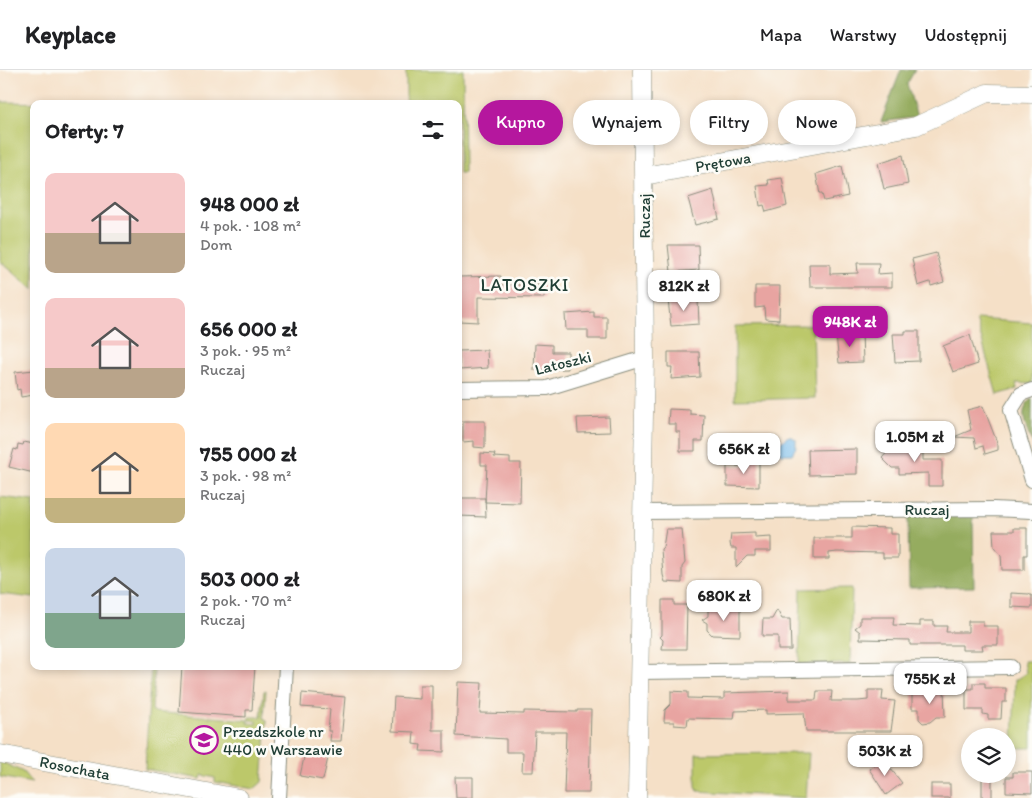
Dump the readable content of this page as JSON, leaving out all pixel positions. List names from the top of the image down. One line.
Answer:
{"streets":{"street":["Prętowa","Ruczaj","Latoszki","Rosochata"]},"crossings":[["Prętowa","Ruczaj"],["Ruczaj","Latoszki"]],"districts":["LATOSZKI"],"places":{"school or university":["Przedszkole nr 440 w Warszawie"]},"page":{"header":"Keyplace","nav":["Mapa","Warstwy","Udostępnij"],"chip":["Kupno","Wynajem","Filtry","Nowe"],"heading":"Oferty: 7","list":[{"name":"948 000 zł","note":"4 pok. · 108 m² · Dom"},{"name":"656 000 zł","note":"3 pok. · 95 m² · Ruczaj"},{"name":"755 000 zł","note":"3 pok. · 98 m² · Ruczaj"},{"name":"503 000 zł","note":"2 pok. · 70 m² · Ruczaj"}],"price":["812K zł","948K zł","1.05M zł","656K zł","680K zł","755K zł","503K zł"]}}
